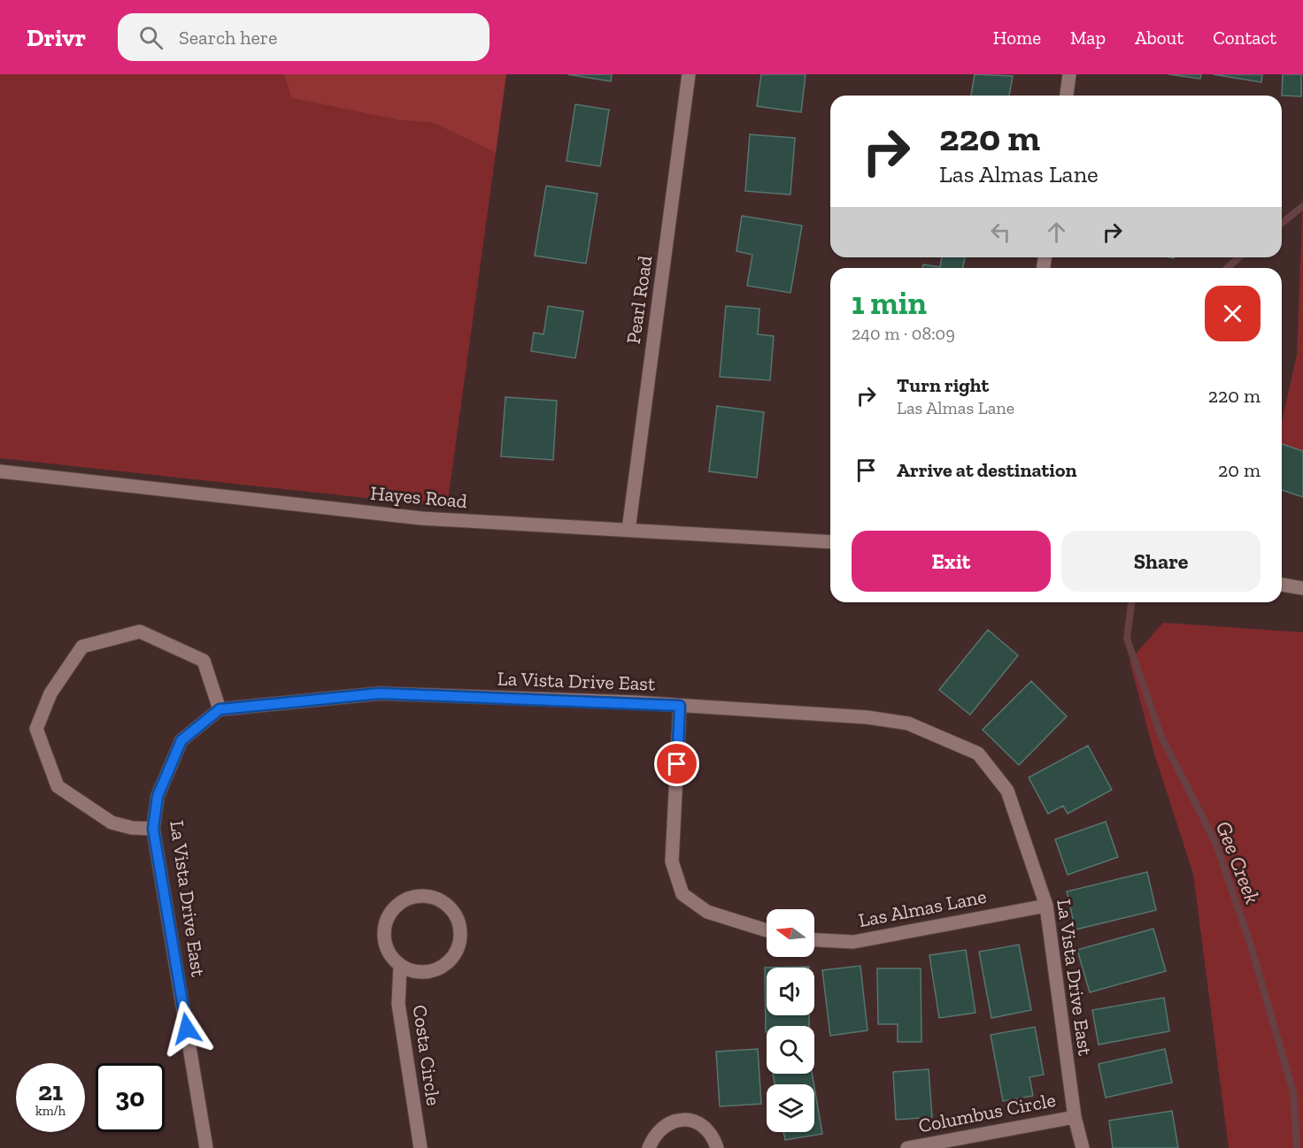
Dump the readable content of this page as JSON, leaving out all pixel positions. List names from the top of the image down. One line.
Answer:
{"streets":{"street":["Pearl Road","Hayes Road","La Vista Drive East","Las Almas Lane","Costa Circle","Columbus Circle"]},"crossings":[["Pearl Road","Hayes Road"],["La Vista Drive East","Las Almas Lane"],["La Vista Drive East","Columbus Circle"]],"water":["Gee Creek"],"north":"left","page":{"header":"Drivr","search":"Search here","nav":["Home","Map","About","Contact"],"turn":["220 m","Las Almas Lane"],"heading":["1 min","240 m · 08:09"],"list":[{"name":"Turn right","note":"Las Almas Lane","value":"220 m"},{"name":"Arrive at destination","value":"20 m"}],"buttons":["Exit","Share"],"speed":"21 km/h","limit":"30"}}
